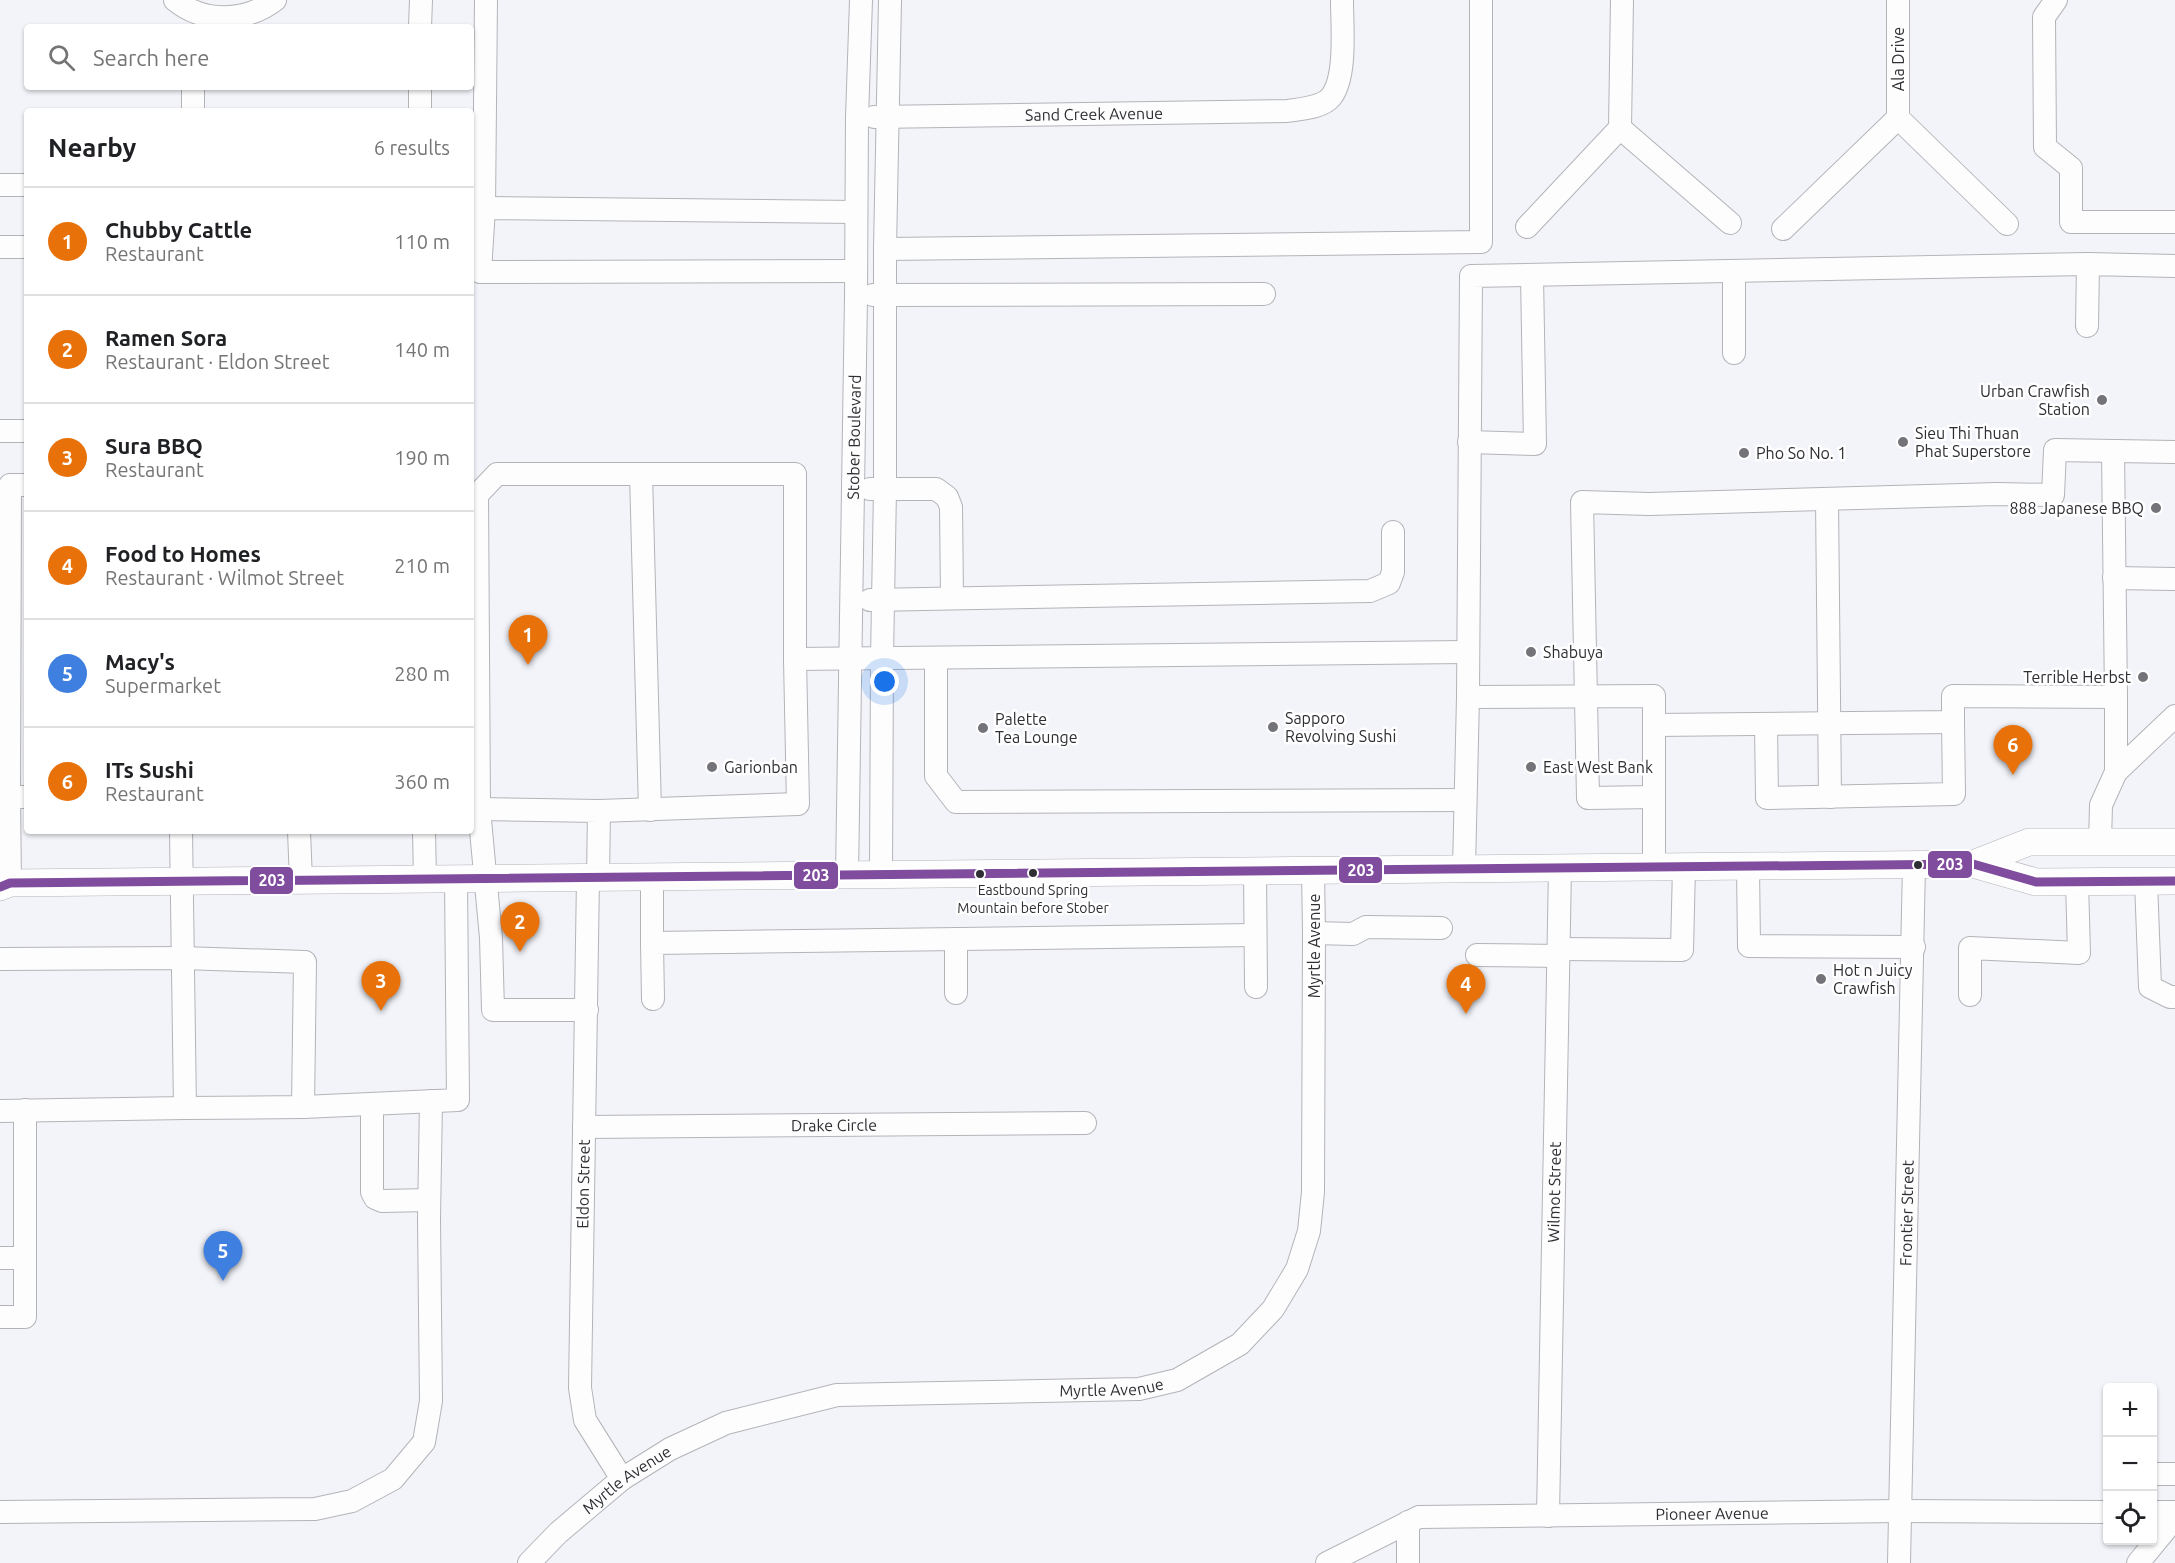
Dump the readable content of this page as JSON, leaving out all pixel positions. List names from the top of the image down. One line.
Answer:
{"streets":{"street":["Ala Drive","Sand Creek Avenue","Stober Boulevard","Myrtle Avenue","Drake Circle","Eldon Street","Wilmot Street","Frontier Street","Pioneer Avenue"]},"crossings":[["Sand Creek Avenue","Stober Boulevard"],["Myrtle Avenue","Eldon Street"],["Drake Circle","Eldon Street"],["Wilmot Street","Pioneer Avenue"],["Frontier Street","Pioneer Avenue"]],"places":["Urban Crawfish Station","Sieu Thi Thuan Phat Superstore","Pho So No. 1","888 Japanese BBQ","Shabuya","Terrible Herbst","Sapporo Revolving Sushi","Palette Tea Lounge","Garionban","East West Bank","Eastbound Spring Mountain before Stober","Hot n Juicy Crawfish"],"lines":["transit line 203"],"page":{"search":"Search here","heading":["Nearby","6 results"],"list":[{"mark":"1","name":"Chubby Cattle","note":"Restaurant","value":"110 m"},{"mark":"2","name":"Ramen Sora","note":"Restaurant · Eldon Street","value":"140 m"},{"mark":"3","name":"Sura BBQ","note":"Restaurant","value":"190 m"},{"mark":"4","name":"Food to Homes","note":"Restaurant · Wilmot Street","value":"210 m"},{"mark":"5","name":"Macy's","note":"Supermarket","value":"280 m"},{"mark":"6","name":"ITs Sushi","note":"Restaurant","value":"360 m"}],"pins":["1","6","2","3","4","5"],"map_buttons":["+","−"]}}
